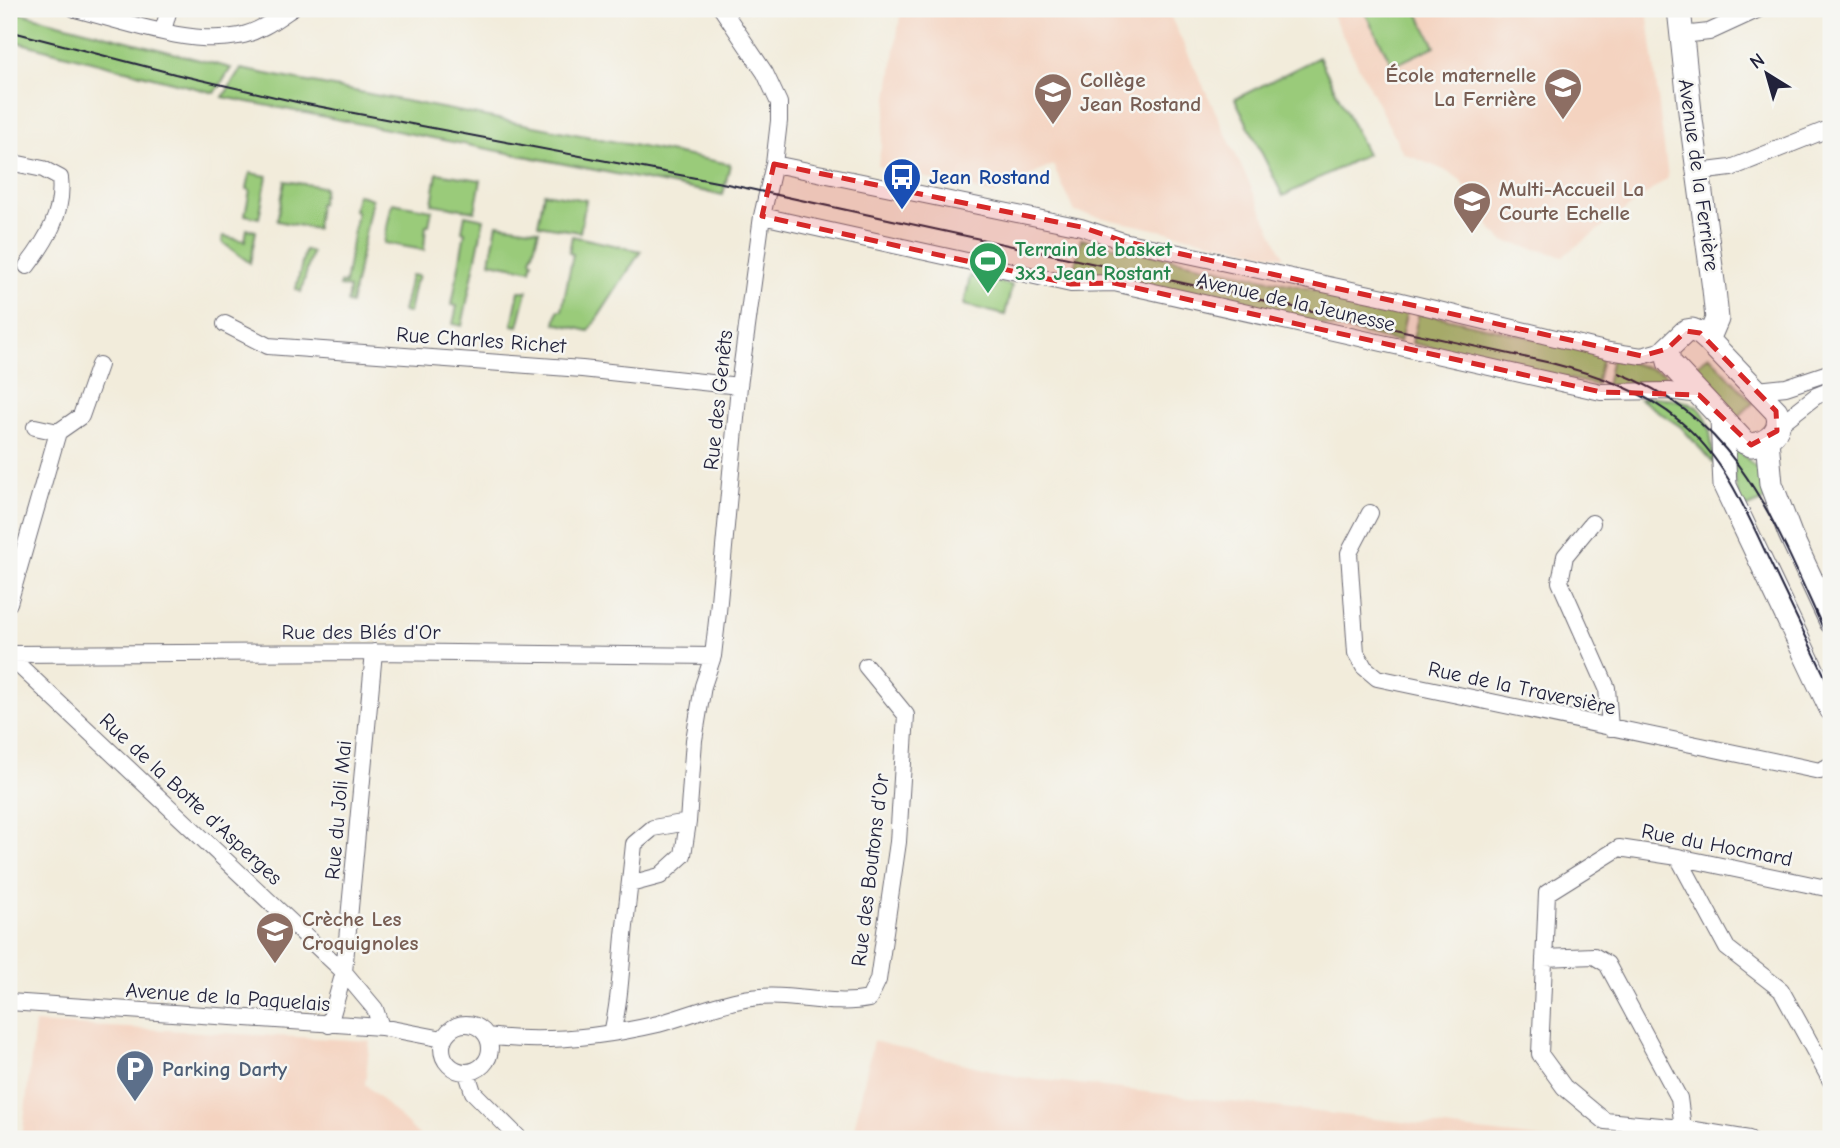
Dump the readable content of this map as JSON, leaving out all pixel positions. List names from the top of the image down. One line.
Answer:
{"streets":{"street":["Avenue de la Ferrière","Avenue de la Jeunesse","Rue Charles Richet","Rue des Genêts","Rue des Blés d'Or","Rue de la Traversière","Rue de la Botte d'Asperges","Rue du Joli Mai","Rue du Hocmard","Rue des Boutons d'Or","Avenue de la Paquelais"]},"crossings":[["Avenue de la Jeunesse","Rue des Genêts"],["Rue Charles Richet","Rue des Genêts"],["Rue des Genêts","Rue des Blés d'Or"],["Rue des Blés d'Or","Rue de la Botte d'Asperges"],["Rue des Blés d'Or","Rue du Joli Mai"],["Rue de la Botte d'Asperges","Rue du Joli Mai"],["Rue de la Botte d'Asperges","Avenue de la Paquelais"],["Rue des Boutons d'Or","Avenue de la Paquelais"]],"places":{"school or university":["École maternelle La Ferrière","Collège Jean Rostand","Multi-Accueil La Courte Echelle","Crèche Les Croquignoles"],"bus stop":["Jean Rostand"],"sports":["Terrain de basket 3x3 Jean Rostant"],"parking":["Parking Darty"]},"north":"top left"}
